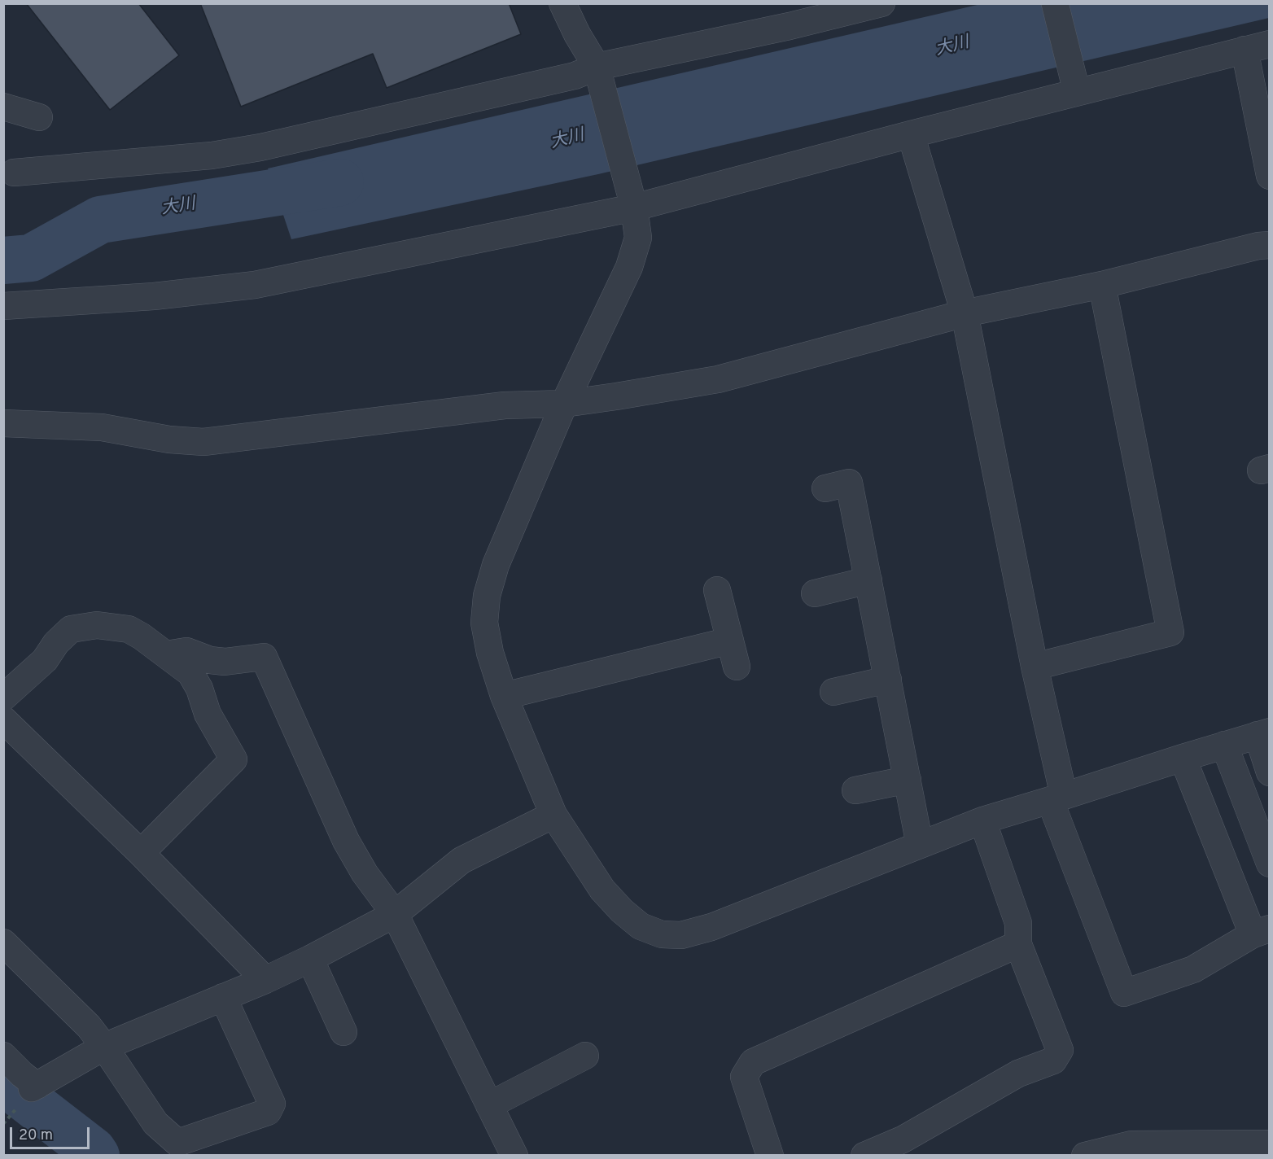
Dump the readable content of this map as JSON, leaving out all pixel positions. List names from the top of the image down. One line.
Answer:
{"water":["大川"],"scale_bar":"20 m"}
